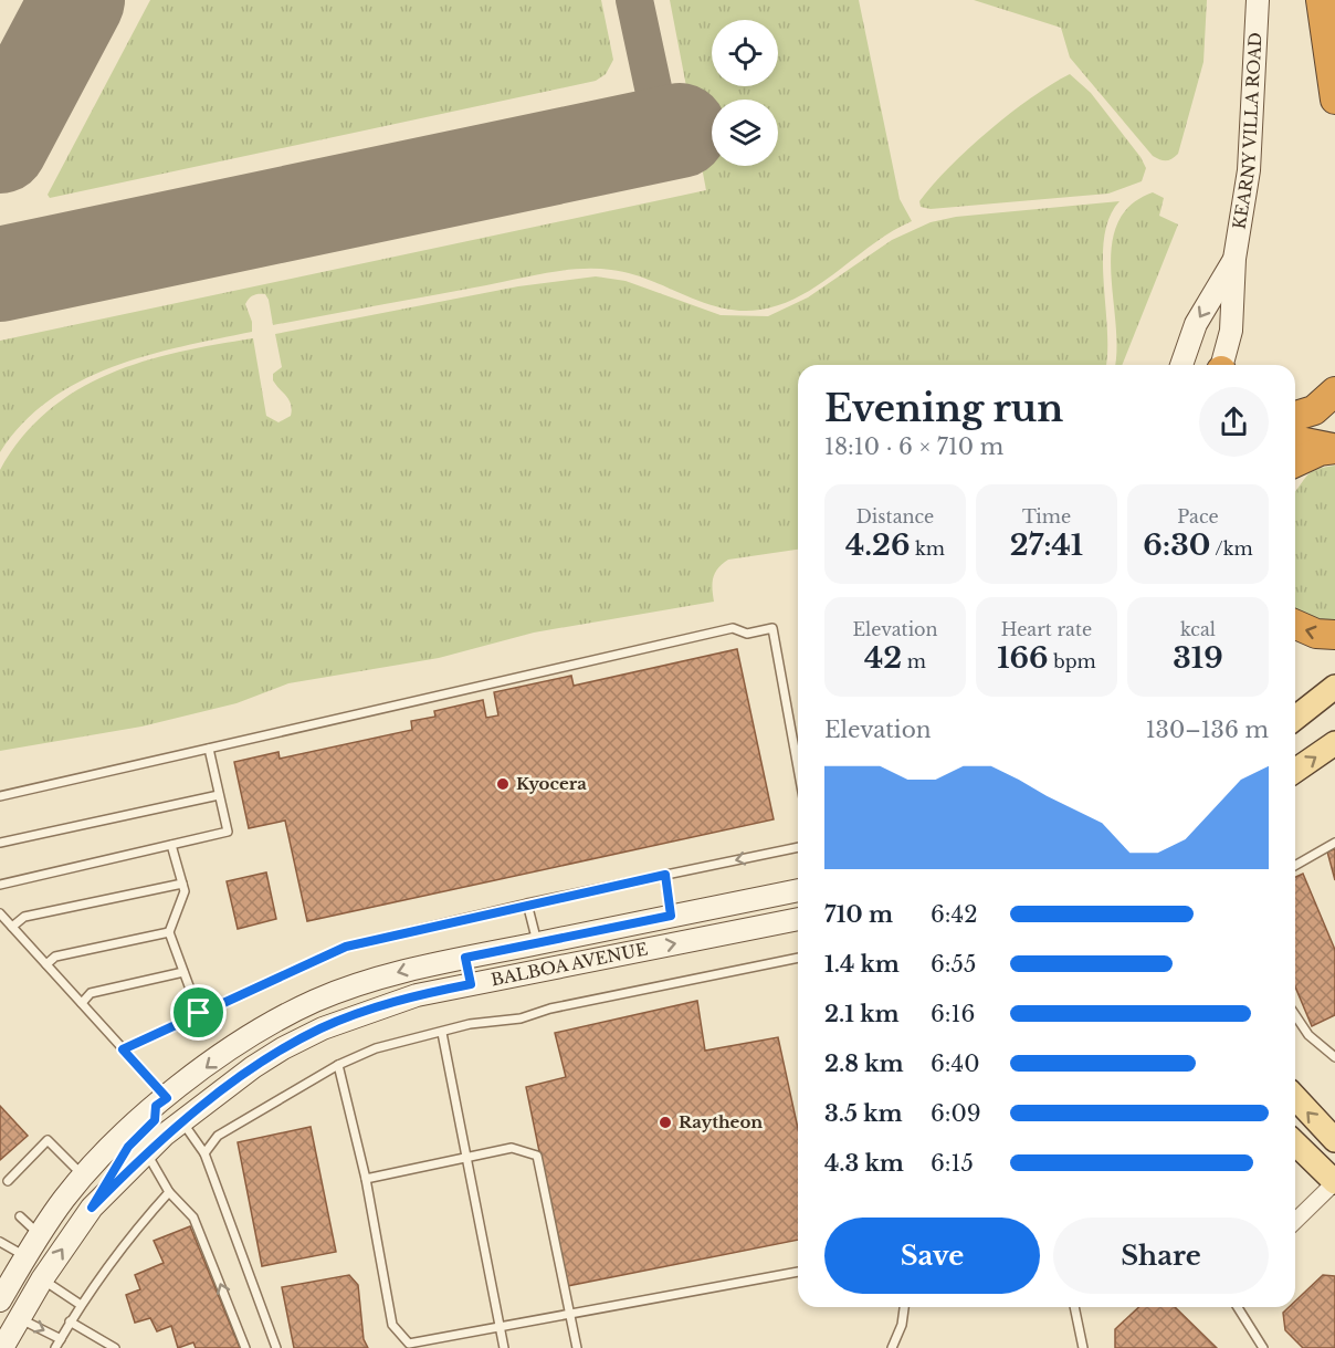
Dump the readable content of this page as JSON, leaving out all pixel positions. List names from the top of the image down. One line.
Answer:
{"streets":{"main road":["KEARNY VILLA ROAD","BALBOA AVENUE"]},"places":["Kyocera","Raytheon"],"page":{"heading":["Evening run","18:10 · 6 × 710 m"],"stats":[["Distance","4.26 km"],["Time","27:41"],["Pace","6:30 /km"],["Elevation","42 m"],["Heart rate","166 bpm"],["kcal","319"]],"chart":["Elevation","130–136 m"],"list":[{"name":"710 m","note":"6:42"},{"name":"1.4 km","note":"6:55"},{"name":"2.1 km","note":"6:16"},{"name":"2.8 km","note":"6:40"},{"name":"3.5 km","note":"6:09"},{"name":"4.3 km","note":"6:15"}],"buttons":["Save","Share"]}}
